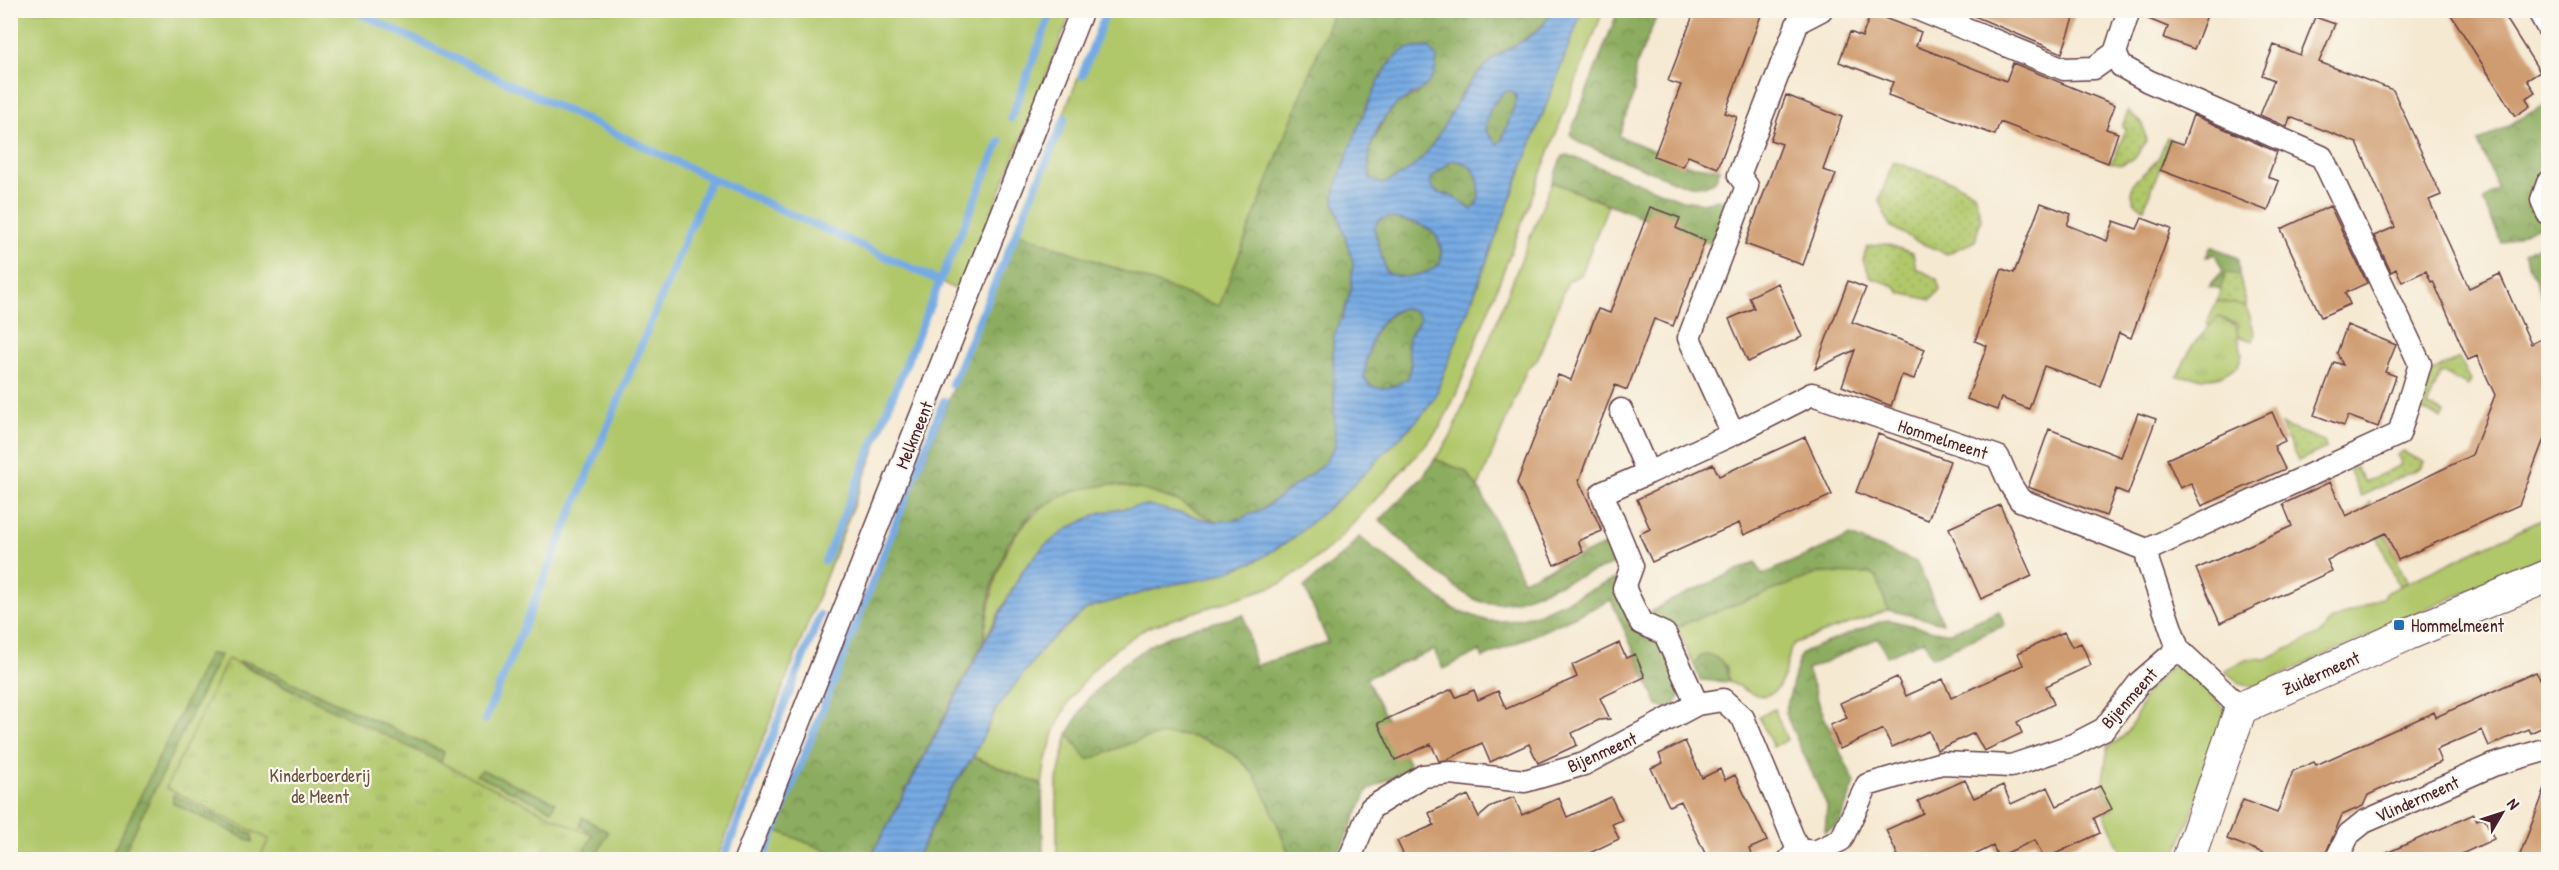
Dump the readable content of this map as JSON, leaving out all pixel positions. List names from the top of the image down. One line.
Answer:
{"streets":{"street":["Melkmeent","Hommelmeent","Zuidermeent","Bijenmeent","Vlindermeent"]},"parks":["Kinderboerderij de Meent"],"places":{"transit":["Hommelmeent"]},"north":"top right"}
